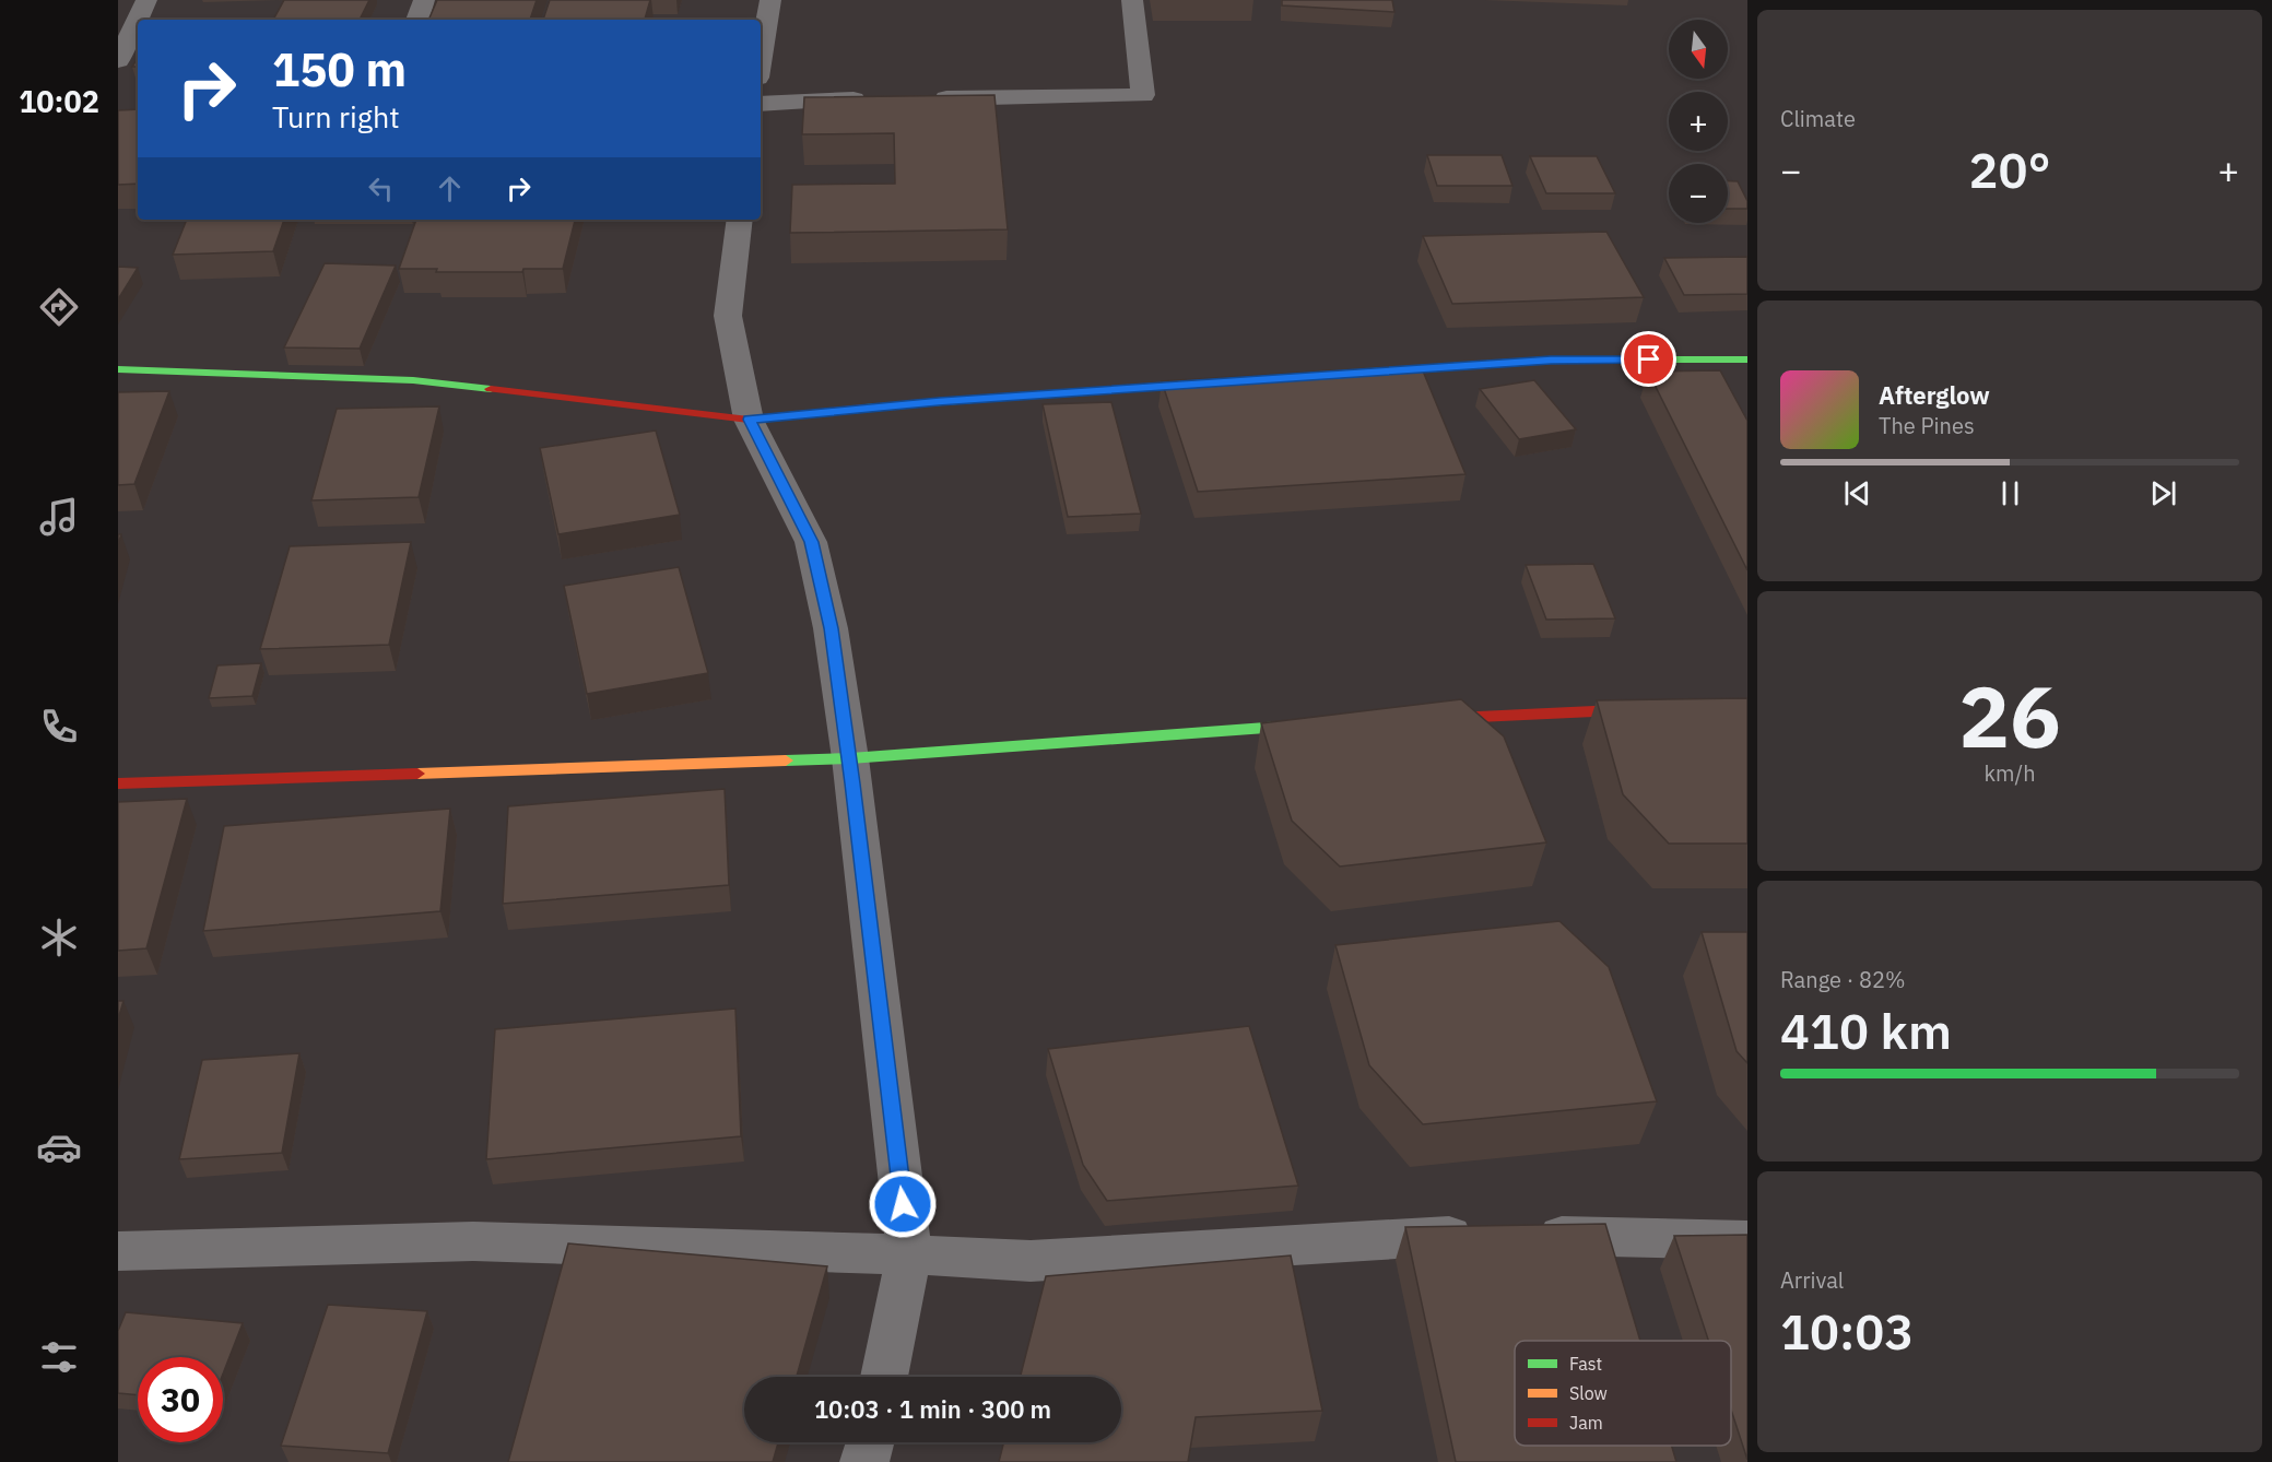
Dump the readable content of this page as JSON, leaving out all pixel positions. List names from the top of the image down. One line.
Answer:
{"legend":["Fast","Slow","Jam"],"north":"bottom","page":{"tabs":"10:02","tile":["Climate",["26","km/h"],["Range · 82%","410 km"],["Arrival","10:03"]],"map_buttons":["+","−"],"turn":["150 m","Turn right"],"heat":["−","20°","+"],"song":["Afterglow","The Pines"],"limit":"30","trip":"10:03 · 1 min · 300 m"}}
